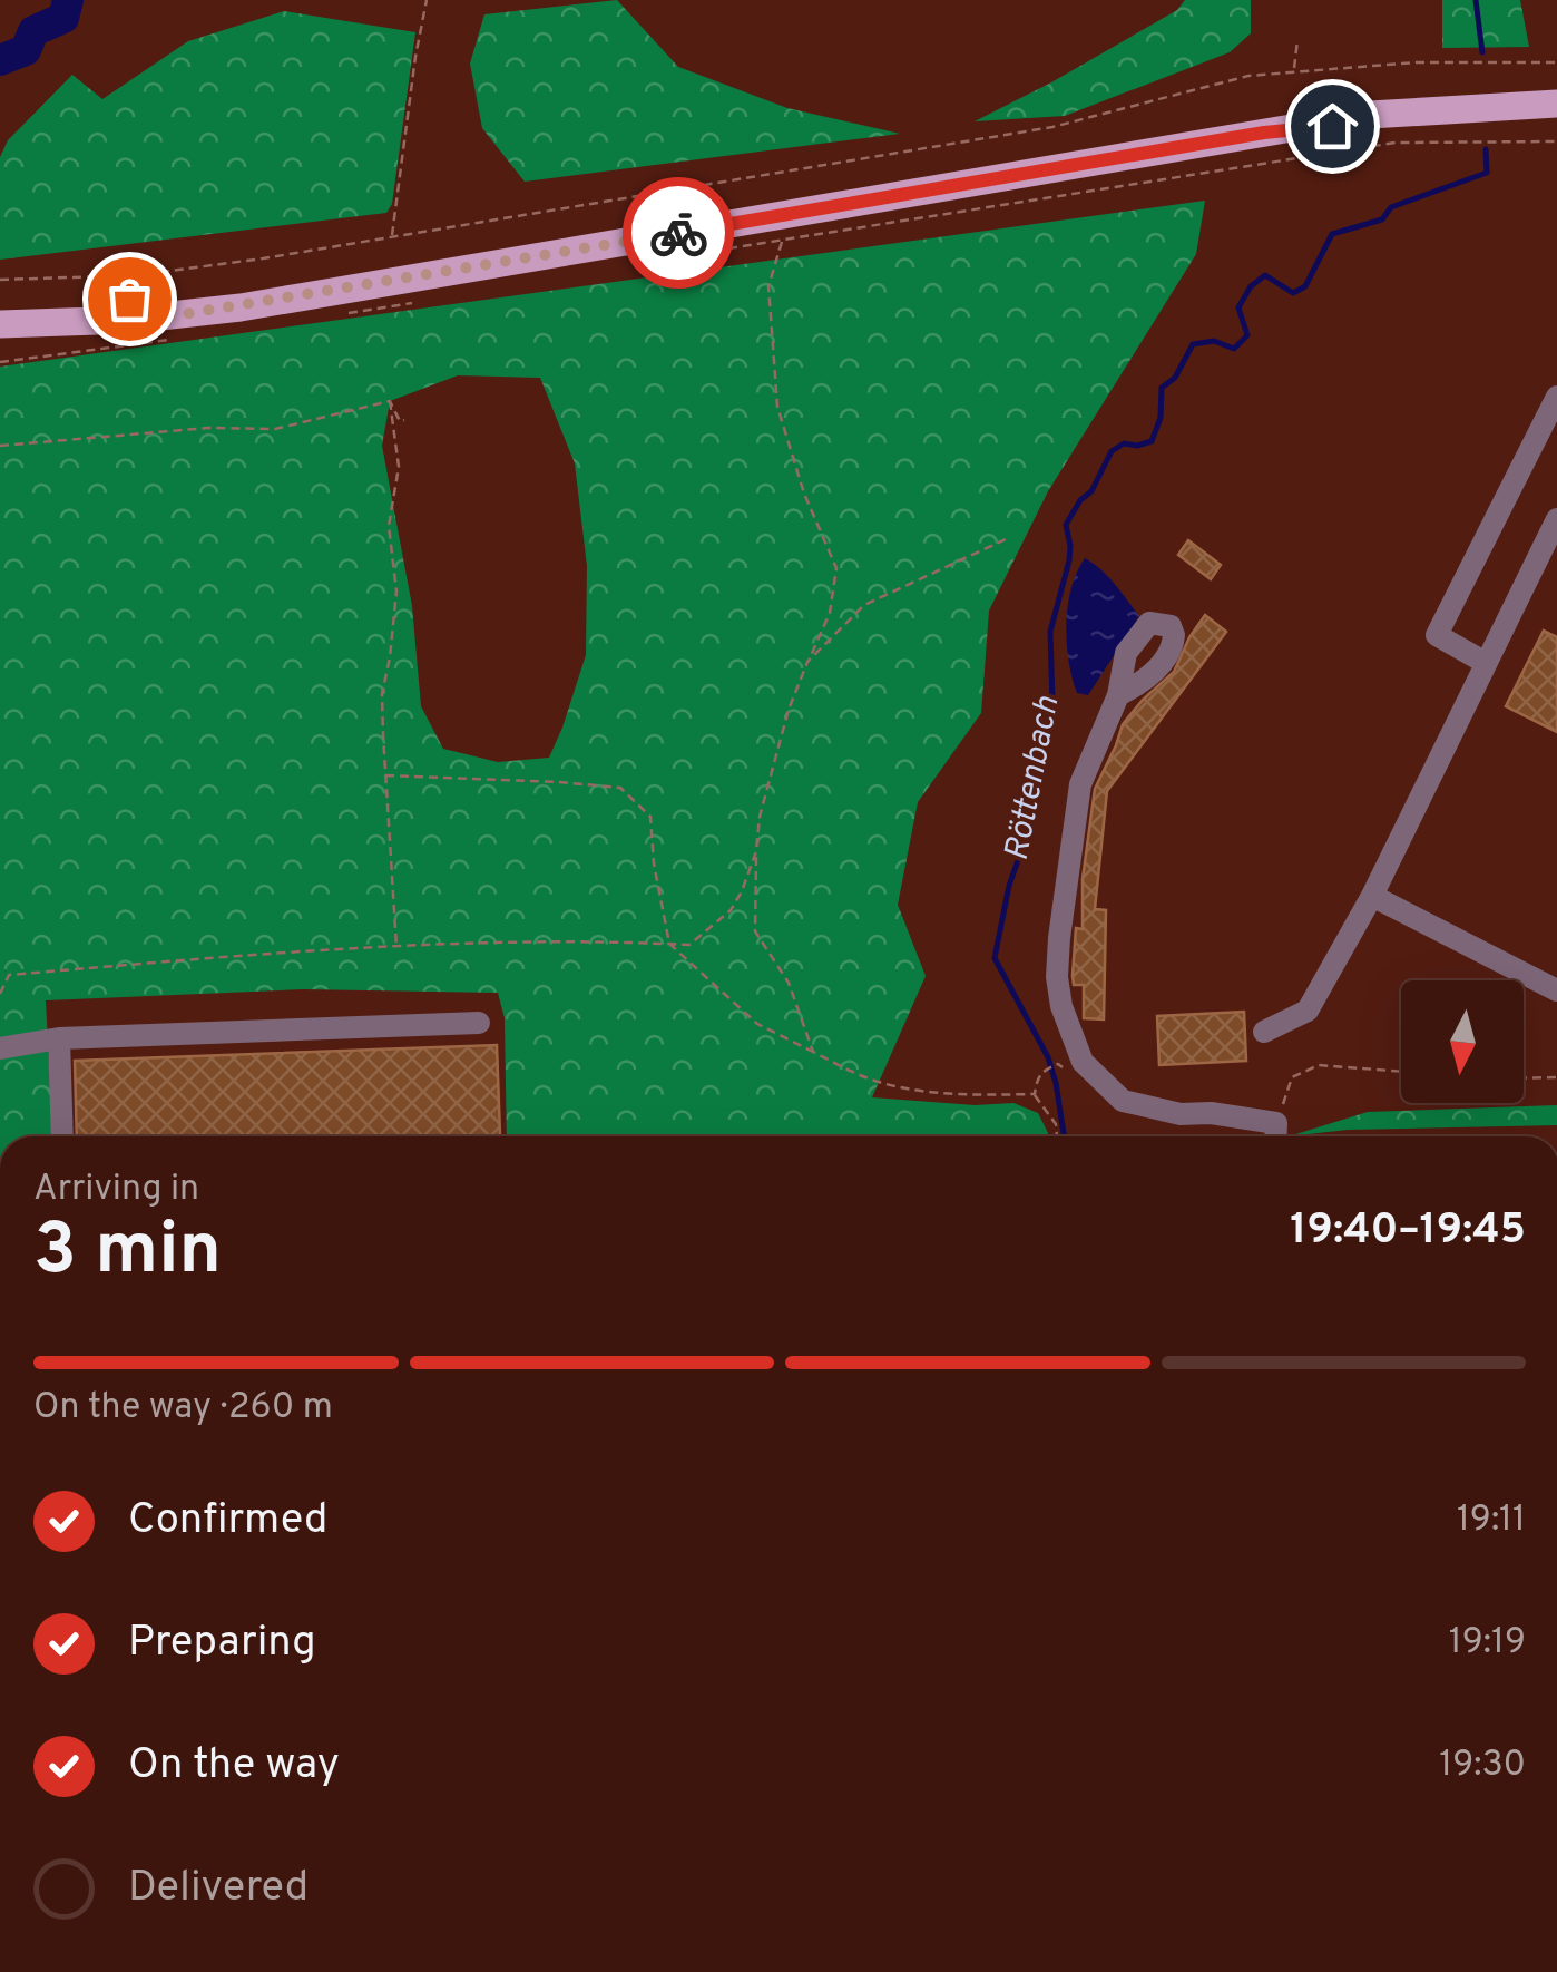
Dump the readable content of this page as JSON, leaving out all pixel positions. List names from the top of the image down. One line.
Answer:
{"water":["Röttenbach"],"north":"bottom","page":{"heading":["3 min","Arriving in","19:40–19:45"],"bar":"On the way · 260 m","list":[["Confirmed","19:11"],["Preparing","19:19"],["On the way","19:30"],"Delivered"]}}
